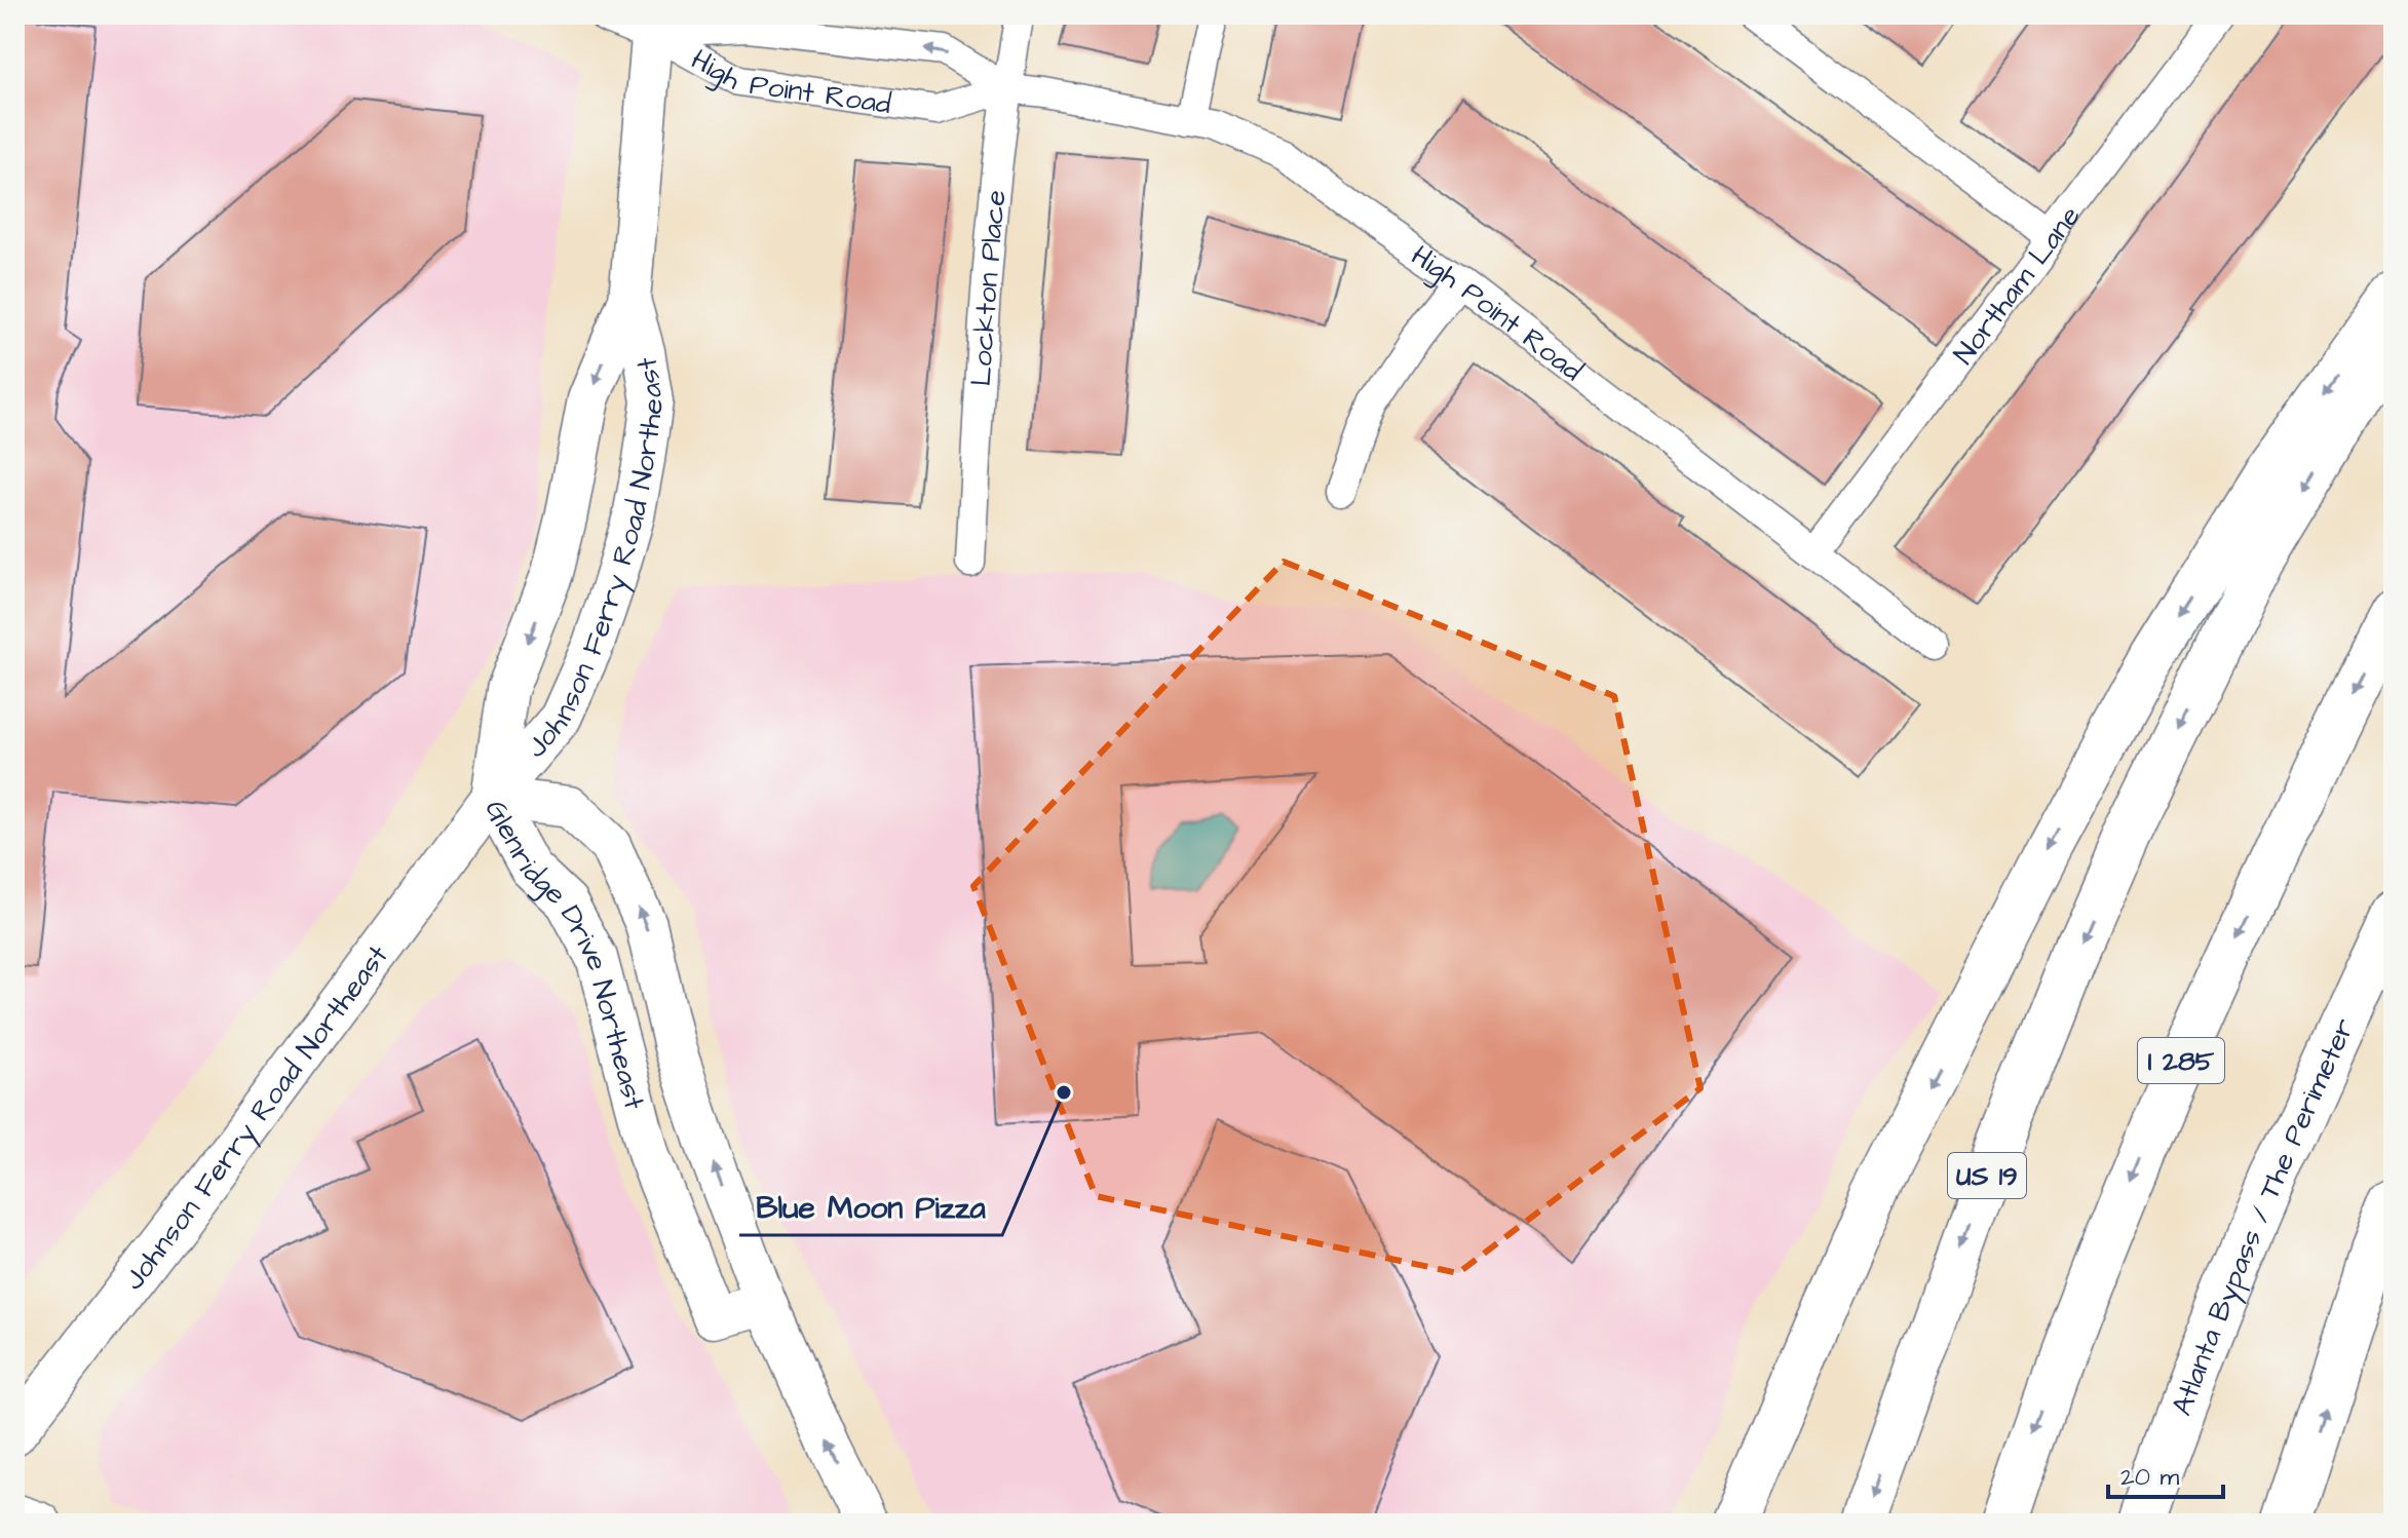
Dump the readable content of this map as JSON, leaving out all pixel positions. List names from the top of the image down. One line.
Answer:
{"streets":{"highway":["I 285","US 19","Atlanta Bypass / The Perimeter"],"main road":["Johnson Ferry Road Northeast","Glenridge Drive Northeast"],"street":["High Point Road","Northam Lane","Lockton Place"]},"crossings":[["High Point Road","Northam Lane"],["High Point Road","Lockton Place"],["High Point Road","Johnson Ferry Road Northeast"],["Johnson Ferry Road Northeast","Glenridge Drive Northeast"]],"places":["Blue Moon Pizza"],"scale_bar":"20 m"}
